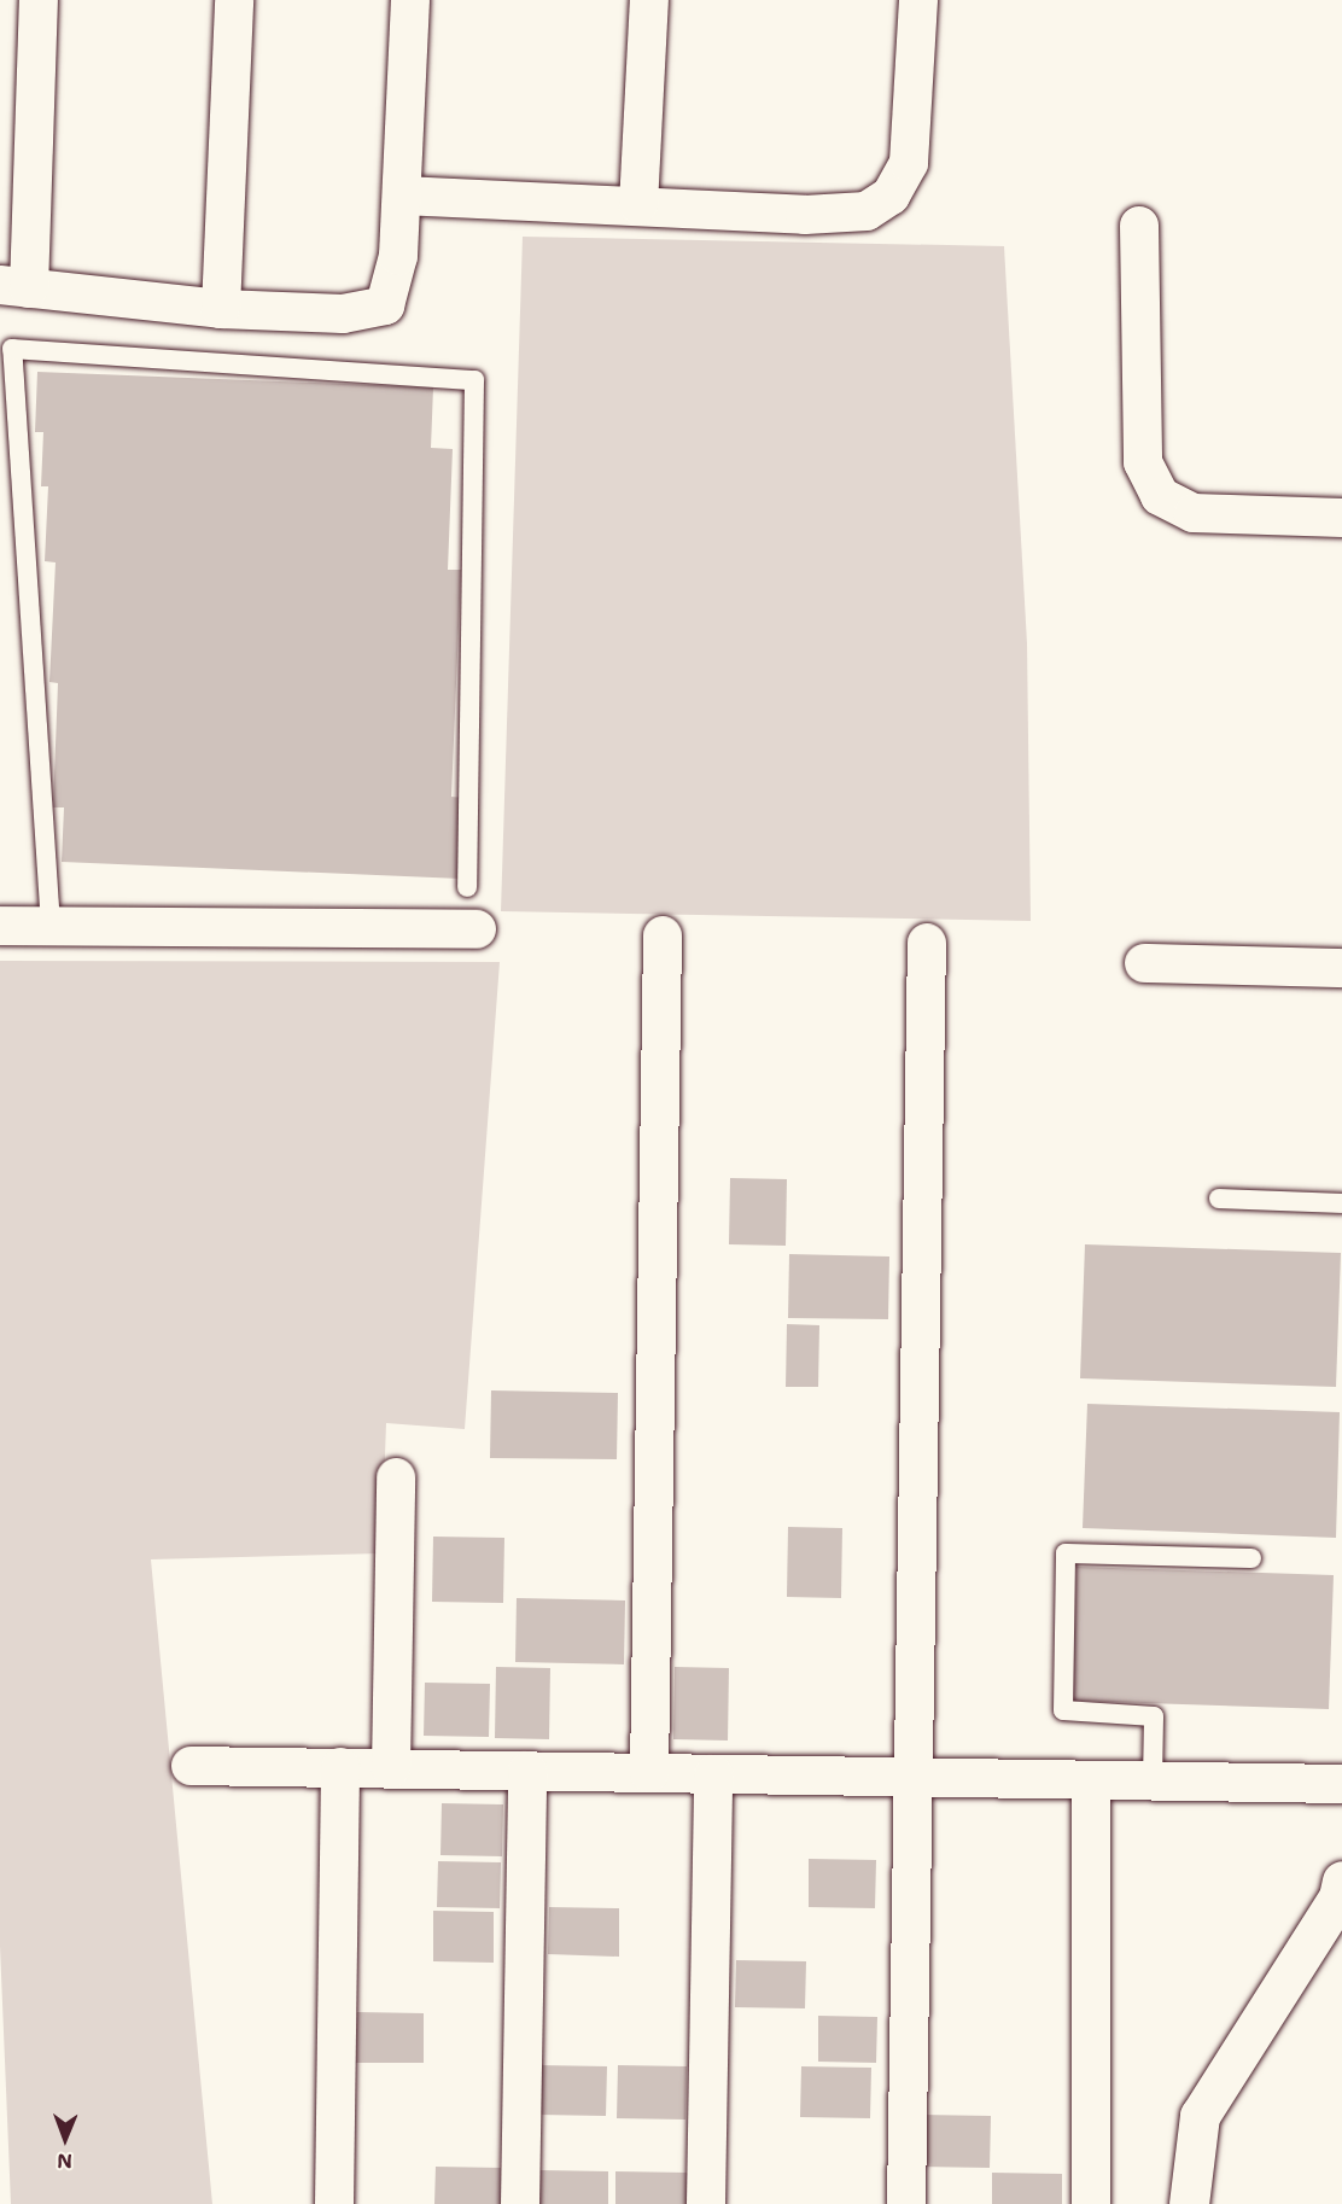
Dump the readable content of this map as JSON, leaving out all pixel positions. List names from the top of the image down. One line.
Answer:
{"north":"bottom"}
